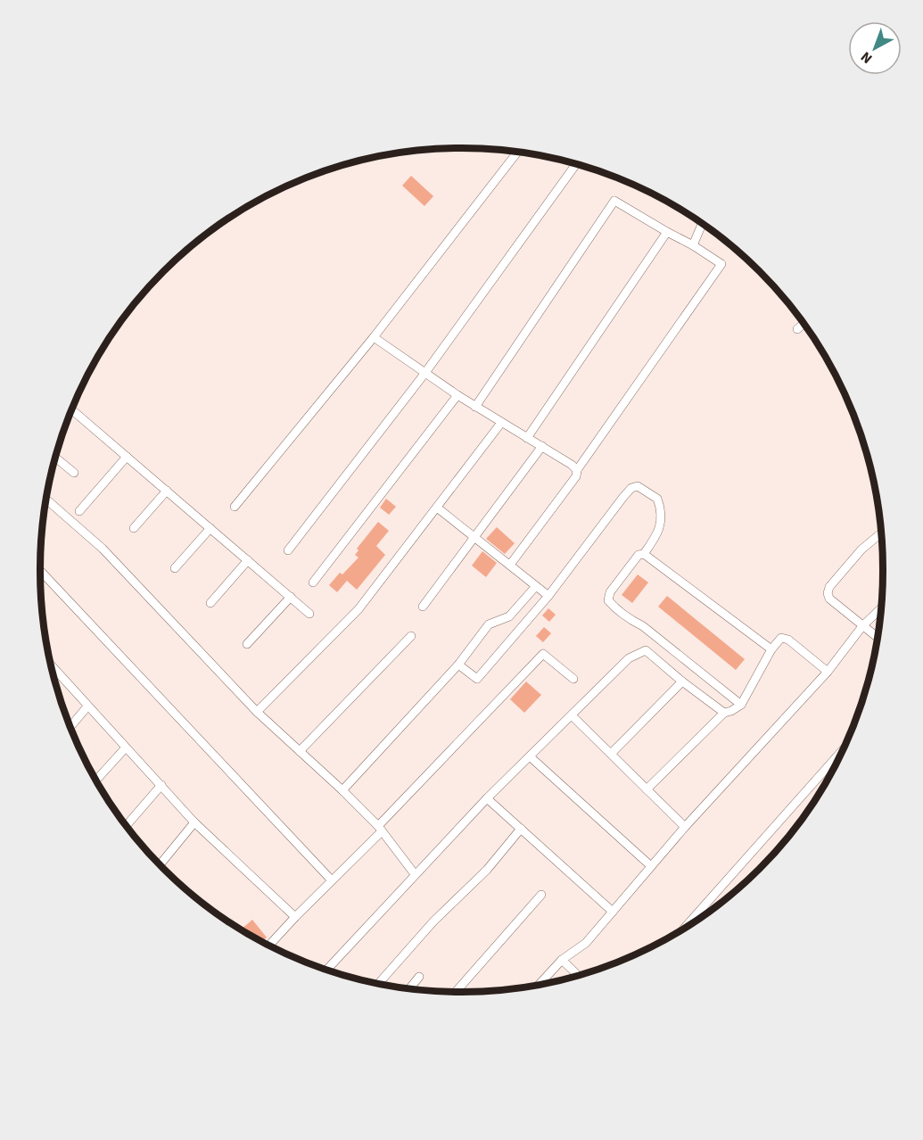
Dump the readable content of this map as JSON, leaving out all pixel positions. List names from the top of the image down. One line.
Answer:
{"north":"bottom left"}
